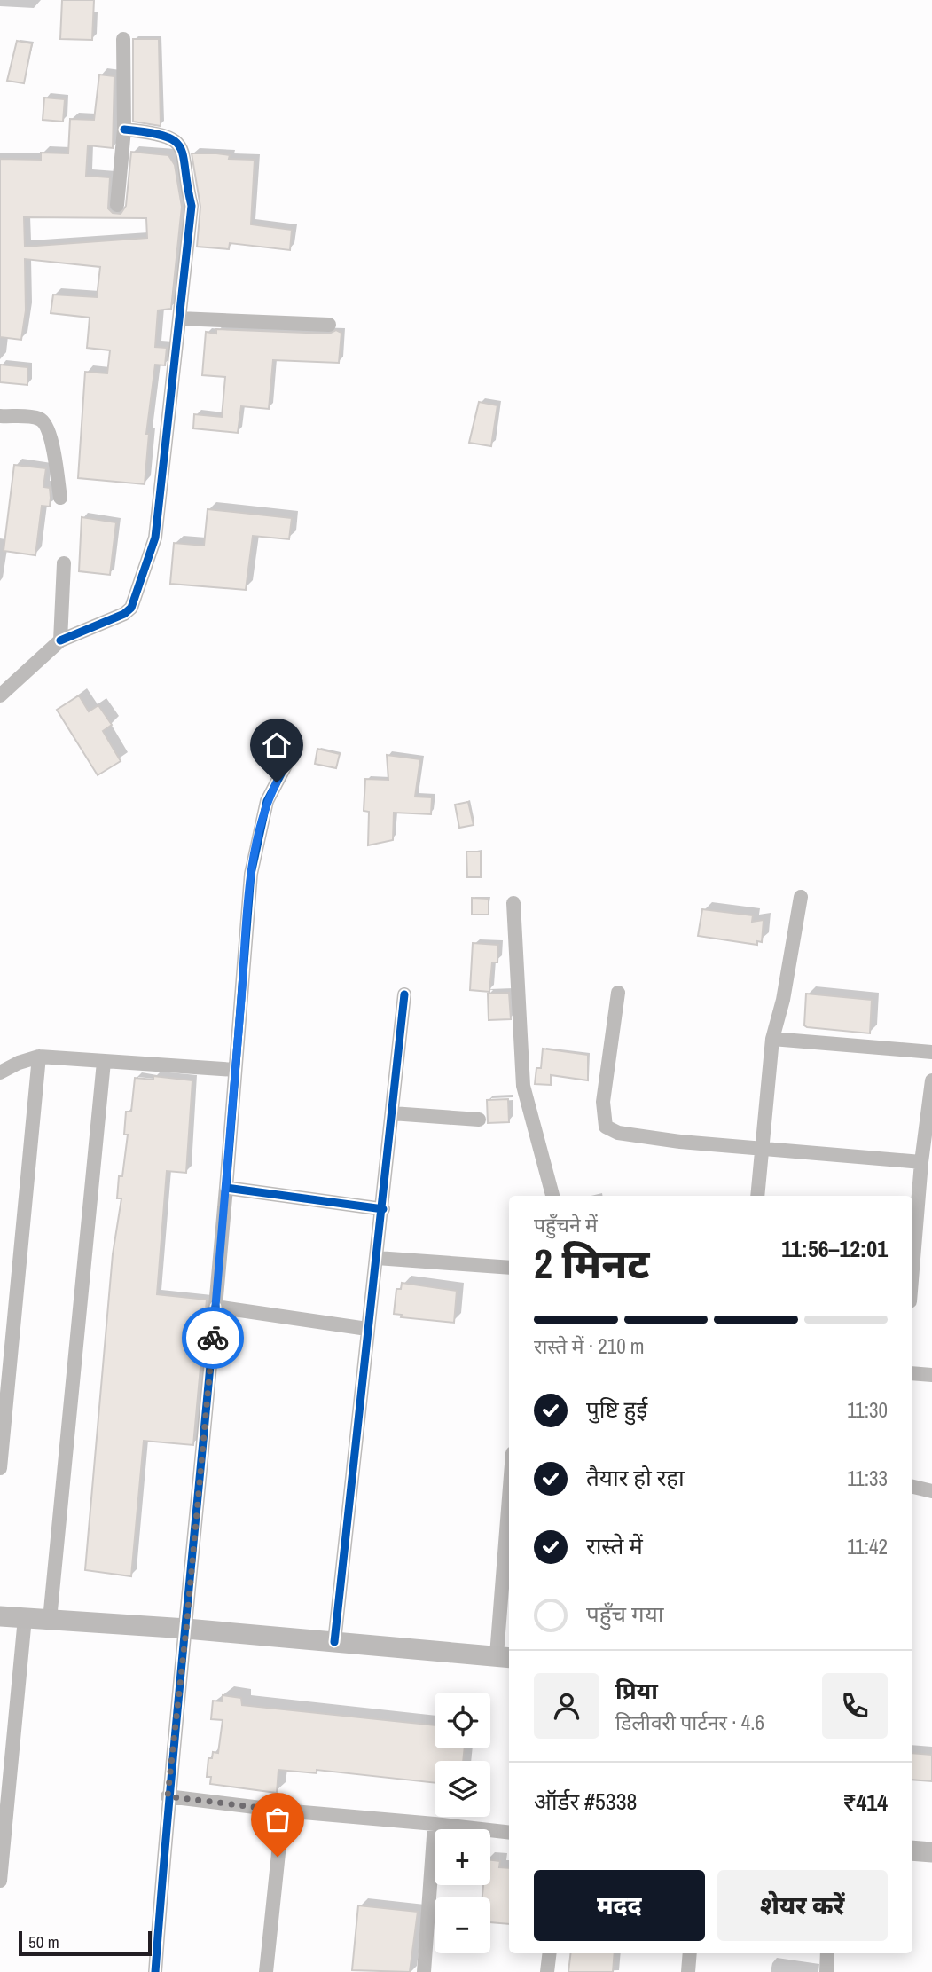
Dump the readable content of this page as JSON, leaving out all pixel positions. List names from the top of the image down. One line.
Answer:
{"scale_bar":"50 m","page":{"heading":["2 मिनट","पहुँचने में","11:56–12:01"],"panel":["प्रिया","डिलीवरी पार्टनर · 4.6","ऑर्डर #5338","₹414"],"bar":"रास्ते में · 210 m","list":[["पुष्टि हुई","11:30"],["तैयार हो रहा","11:33"],["रास्ते में","11:42"],"पहुँच गया"],"map_buttons":["+","−"],"buttons":["मदद","शेयर करें"],"scale":"50 m"}}
